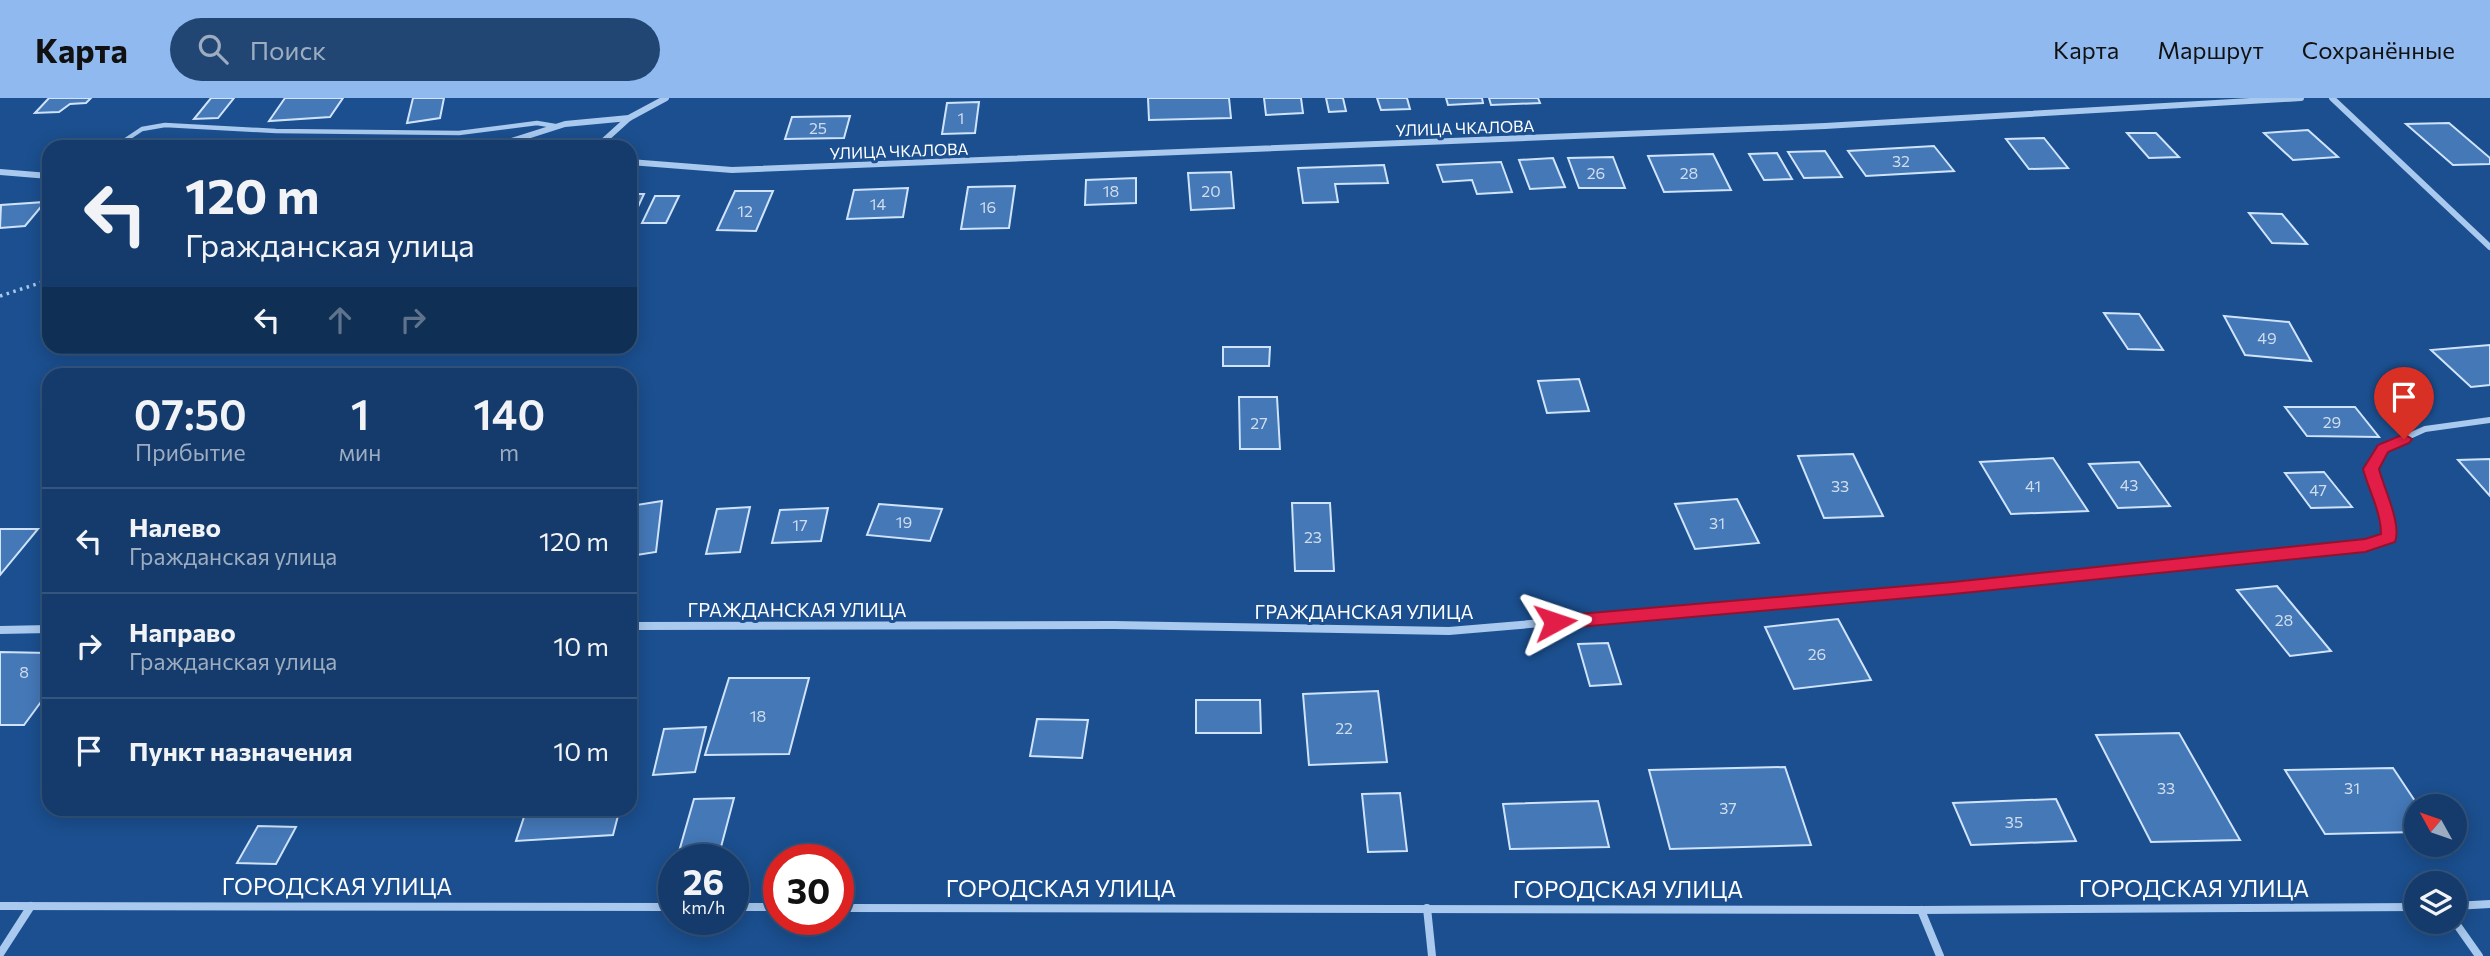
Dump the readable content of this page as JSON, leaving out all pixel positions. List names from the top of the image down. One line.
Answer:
{"streets":{"street":["УЛИЦА ЧКАЛОВА","ГРАЖДАНСКАЯ УЛИЦА","ГОРОДСКАЯ УЛИЦА"]},"house_numbers":["1","25","32","26","28","18","20","14","16","12","49","29","27","43","33","41","47","19","31","17","23","28","26","8","18","22","33","31","37","35"],"north":"top left","page":{"header":"Карта","search":"Поиск","nav":["Карта","Маршрут","Сохранённые"],"turn":["120 m","Гражданская улица"],"eta":["07:50","Прибытие","1","мин","140","m"],"list":[{"name":"Налево","note":"Гражданская улица","value":"120 m"},{"name":"Направо","note":"Гражданская улица","value":"10 m"},{"name":"Пункт назначения","value":"10 m"}],"speed":"26 km/h","limit":"30"}}
